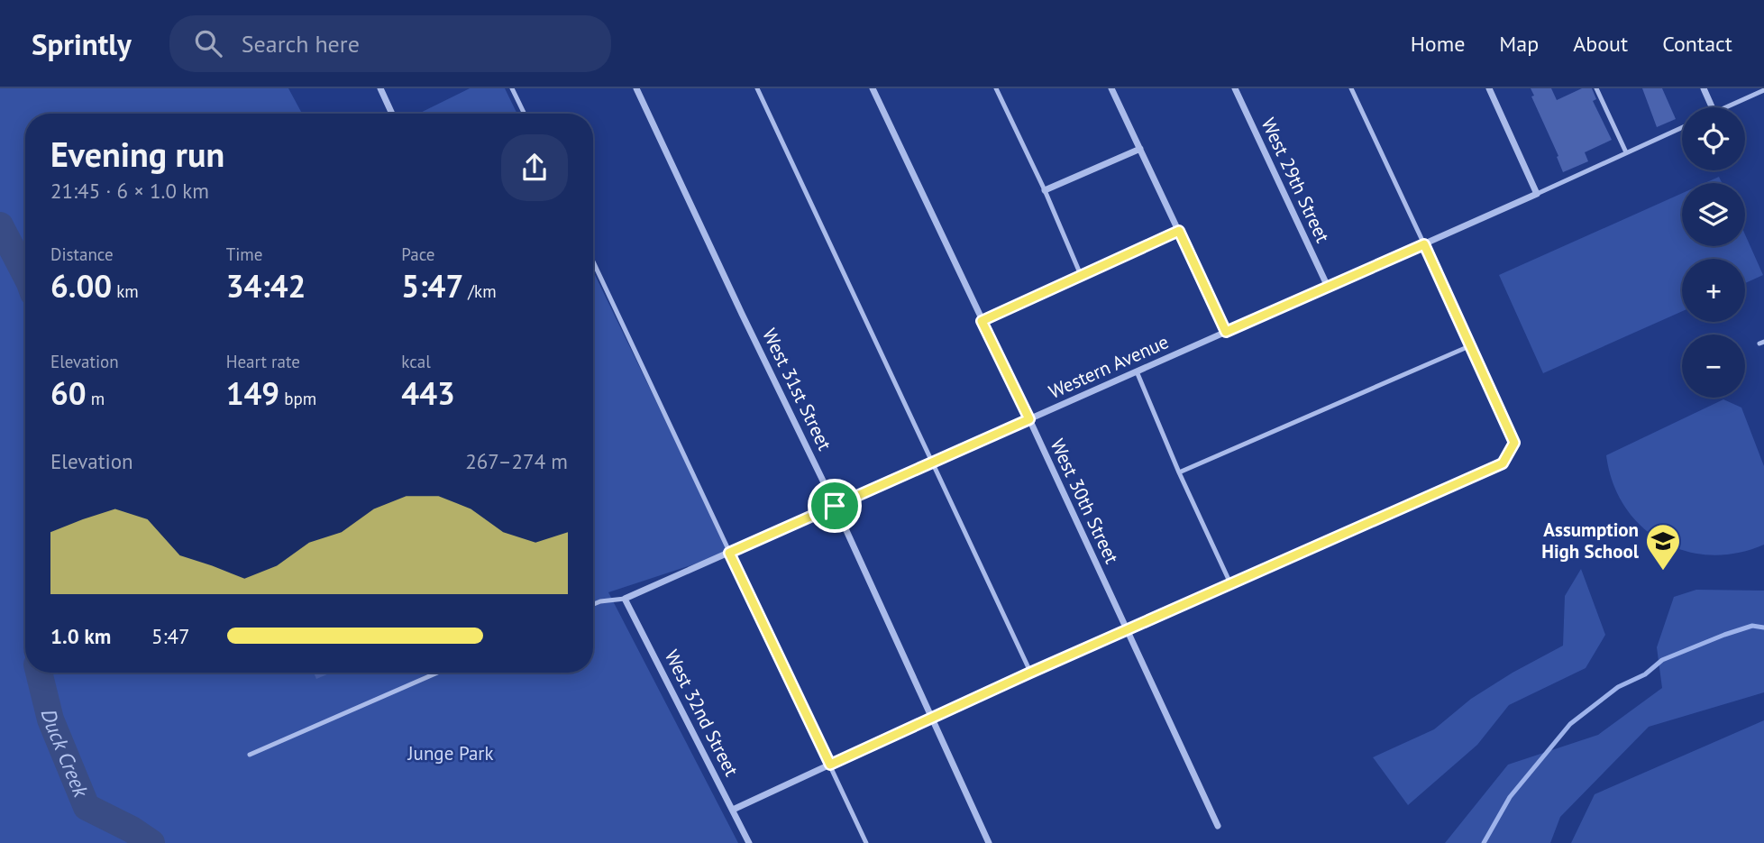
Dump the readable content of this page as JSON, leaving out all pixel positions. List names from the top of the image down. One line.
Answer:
{"streets":{"street":["West 29th Street","Western Avenue","West 31st Street","West 30th Street","West 32nd Street"]},"crossings":[["West 29th Street","Western Avenue"],["Western Avenue","West 31st Street"],["Western Avenue","West 30th Street"],["Western Avenue","West 32nd Street"]],"water":["Duck Creek"],"parks":["Junge Park"],"places":{"school or university":["Assumption High School"]},"page":{"header":"Sprintly","search":"Search here","nav":["Home","Map","About","Contact"],"map_buttons":["+","−"],"heading":["Evening run","21:45 · 6 × 1.0 km"],"stats":[["Distance","6.00 km"],["Time","34:42"],["Pace","5:47 /km"],["Elevation","60 m"],["Heart rate","149 bpm"],["kcal","443"]],"chart":["Elevation","267–274 m"],"list":[{"name":"1.0 km","note":"5:47"}]}}
